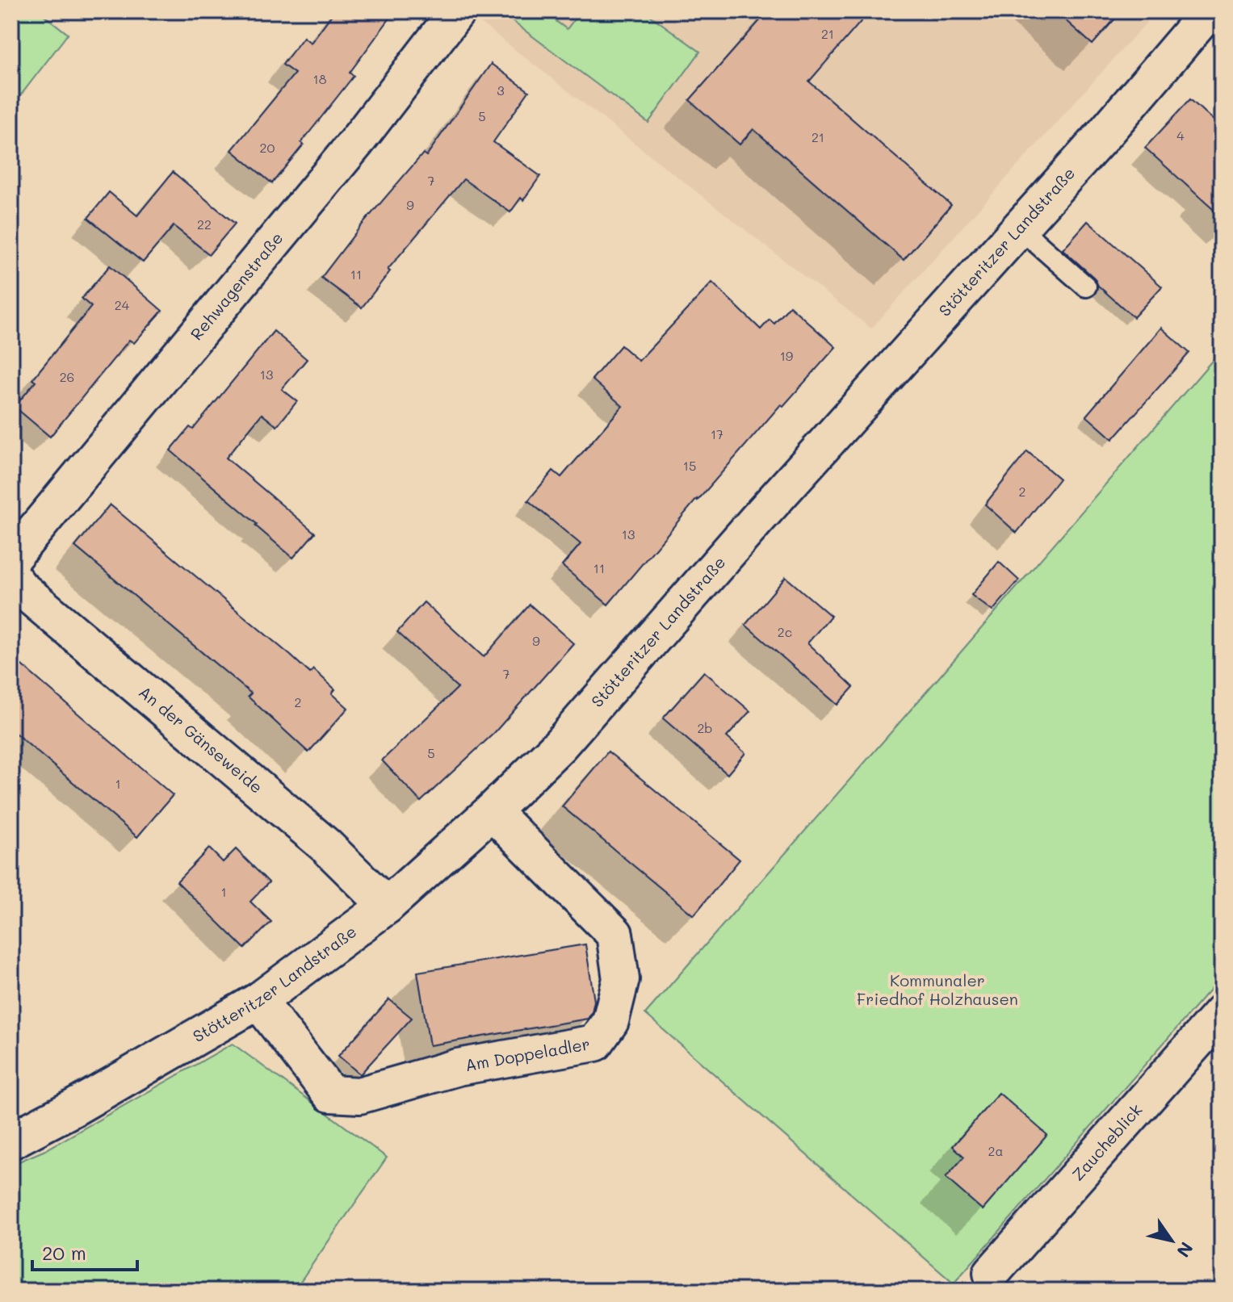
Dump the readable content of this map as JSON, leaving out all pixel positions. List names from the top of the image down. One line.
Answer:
{"streets":{"street":["Stötteritzer Landstraße","Rehwagenstraße","An der Gänseweide","Am Doppeladler","Zaucheblick"]},"crossings":[["Stötteritzer Landstraße","An der Gänseweide"],["Stötteritzer Landstraße","Am Doppeladler"]],"parks":["Kommunaler Friedhof Holzhausen"],"house_numbers":["21","18","3","5","4","21","20","7","9","22","11","24","19","13","26","17","15","2","13","11","2c","9","7","2","2b","5","1","1","2a"],"scale_bar":"20 m","north":"bottom right"}
